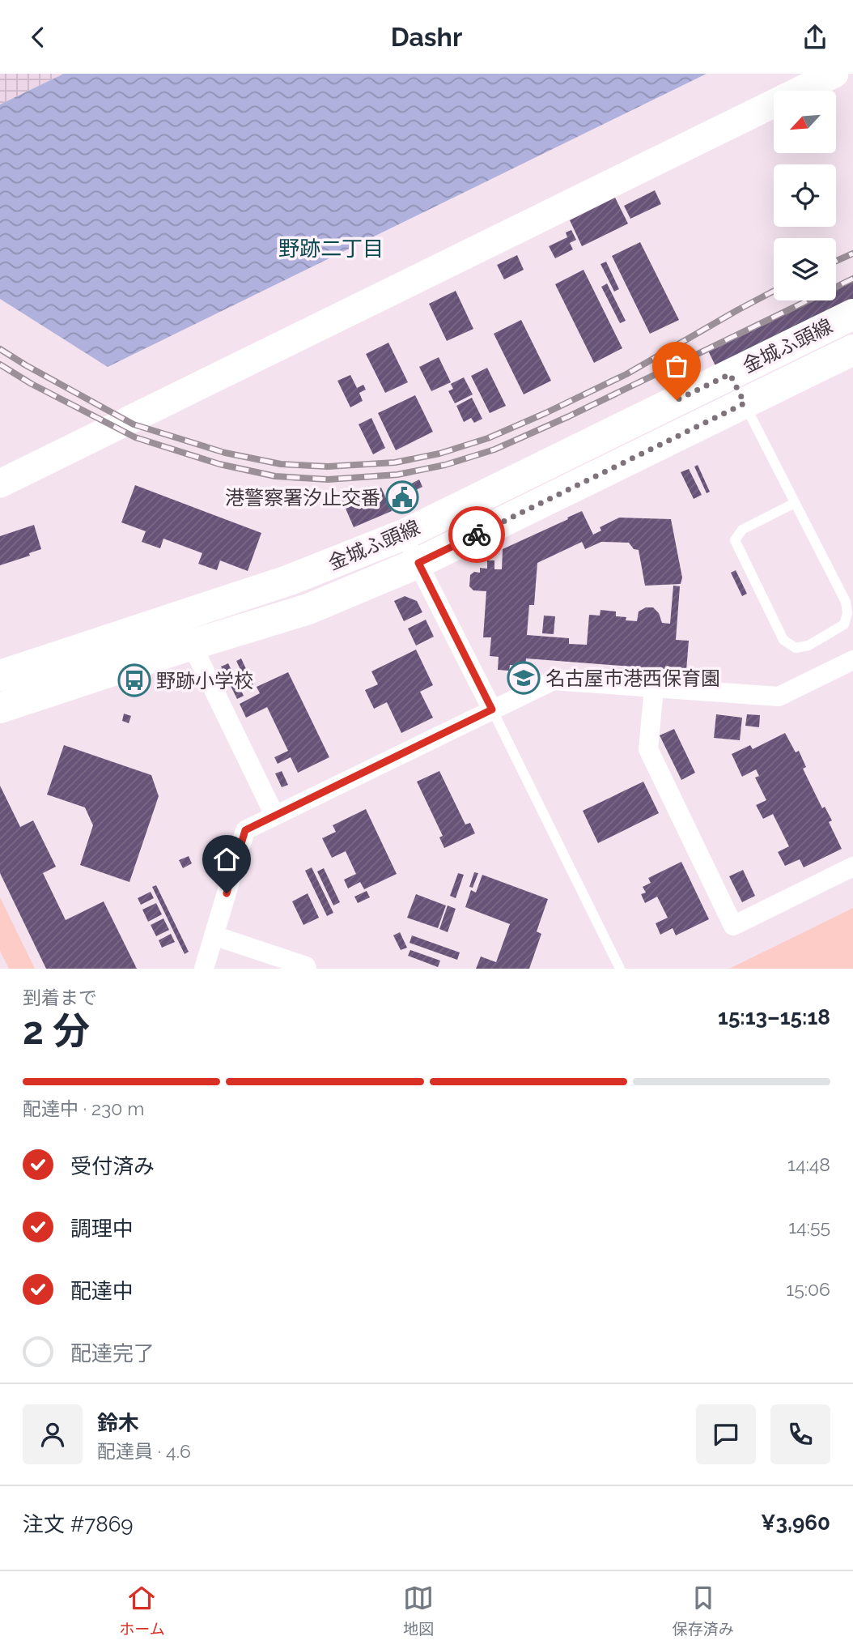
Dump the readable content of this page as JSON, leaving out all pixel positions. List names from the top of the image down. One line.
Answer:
{"streets":{"main road":["金城ふ頭線"]},"districts":["野跡二丁目"],"places":{"public building":["港警察署汐止交番"],"school or university":["名古屋市港西保育園"],"bus stop":["野跡小学校"]},"north":"bottom left","page":{"header":"Dashr","heading":["2 分","到着まで","15:13–15:18"],"panel":["鈴木","配達員 · 4.6","注文 #7869","¥3,960"],"bar":"配達中 · 230 m","list":[["受付済み","14:48"],["調理中","14:55"],["配達中","15:06"],"配達完了"],"tabs":["ホーム","地図","保存済み"]}}
